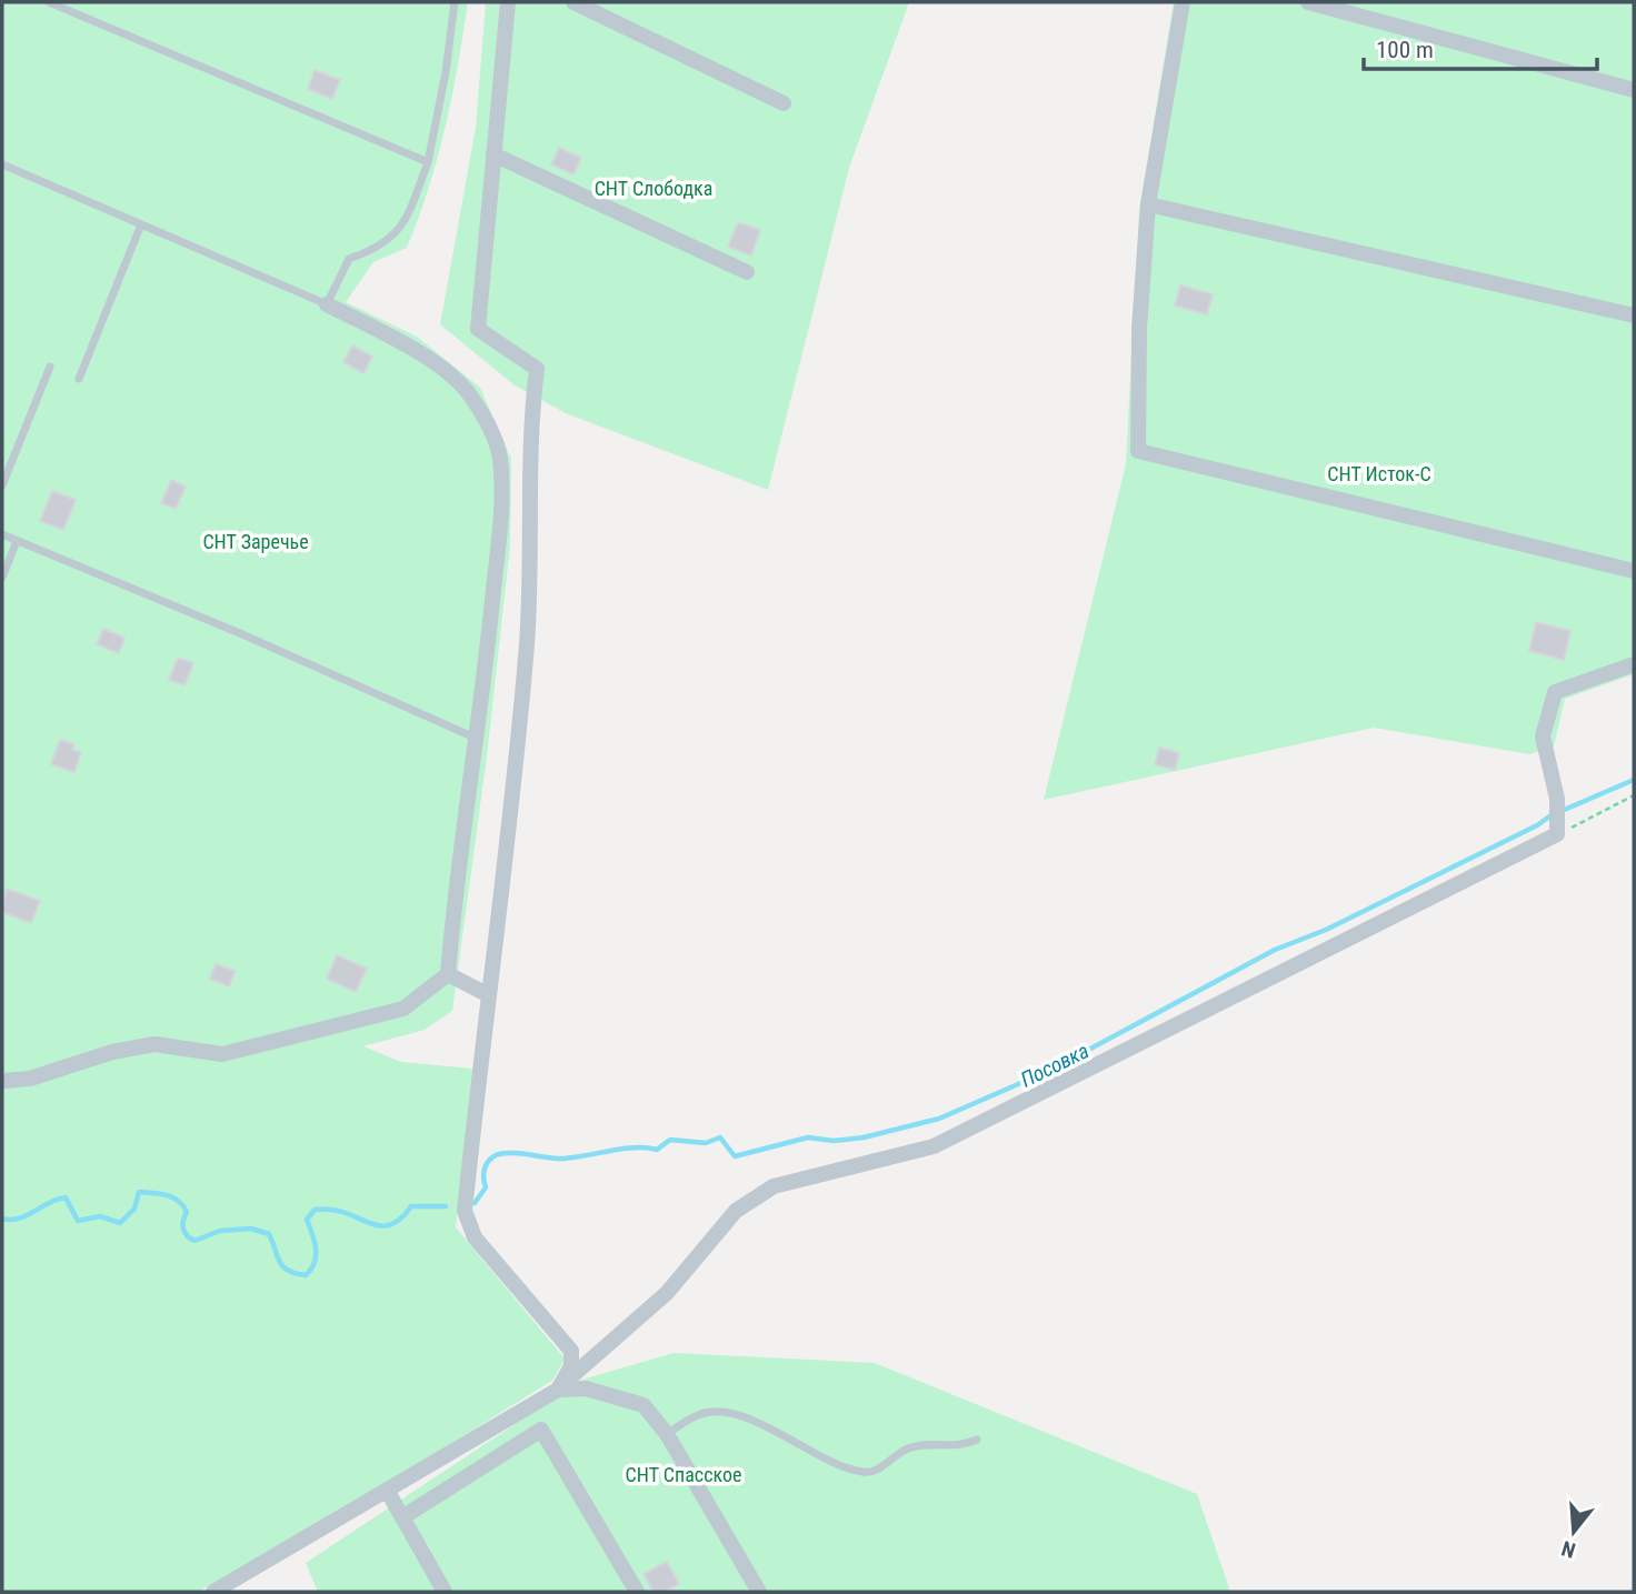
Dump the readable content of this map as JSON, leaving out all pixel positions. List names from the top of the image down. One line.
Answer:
{"water":["Посовка"],"parks":["СНТ Слободка","СНТ Исток-С","СНТ Заречье","СНТ Спасское"],"scale_bar":"100 m","north":"bottom"}
